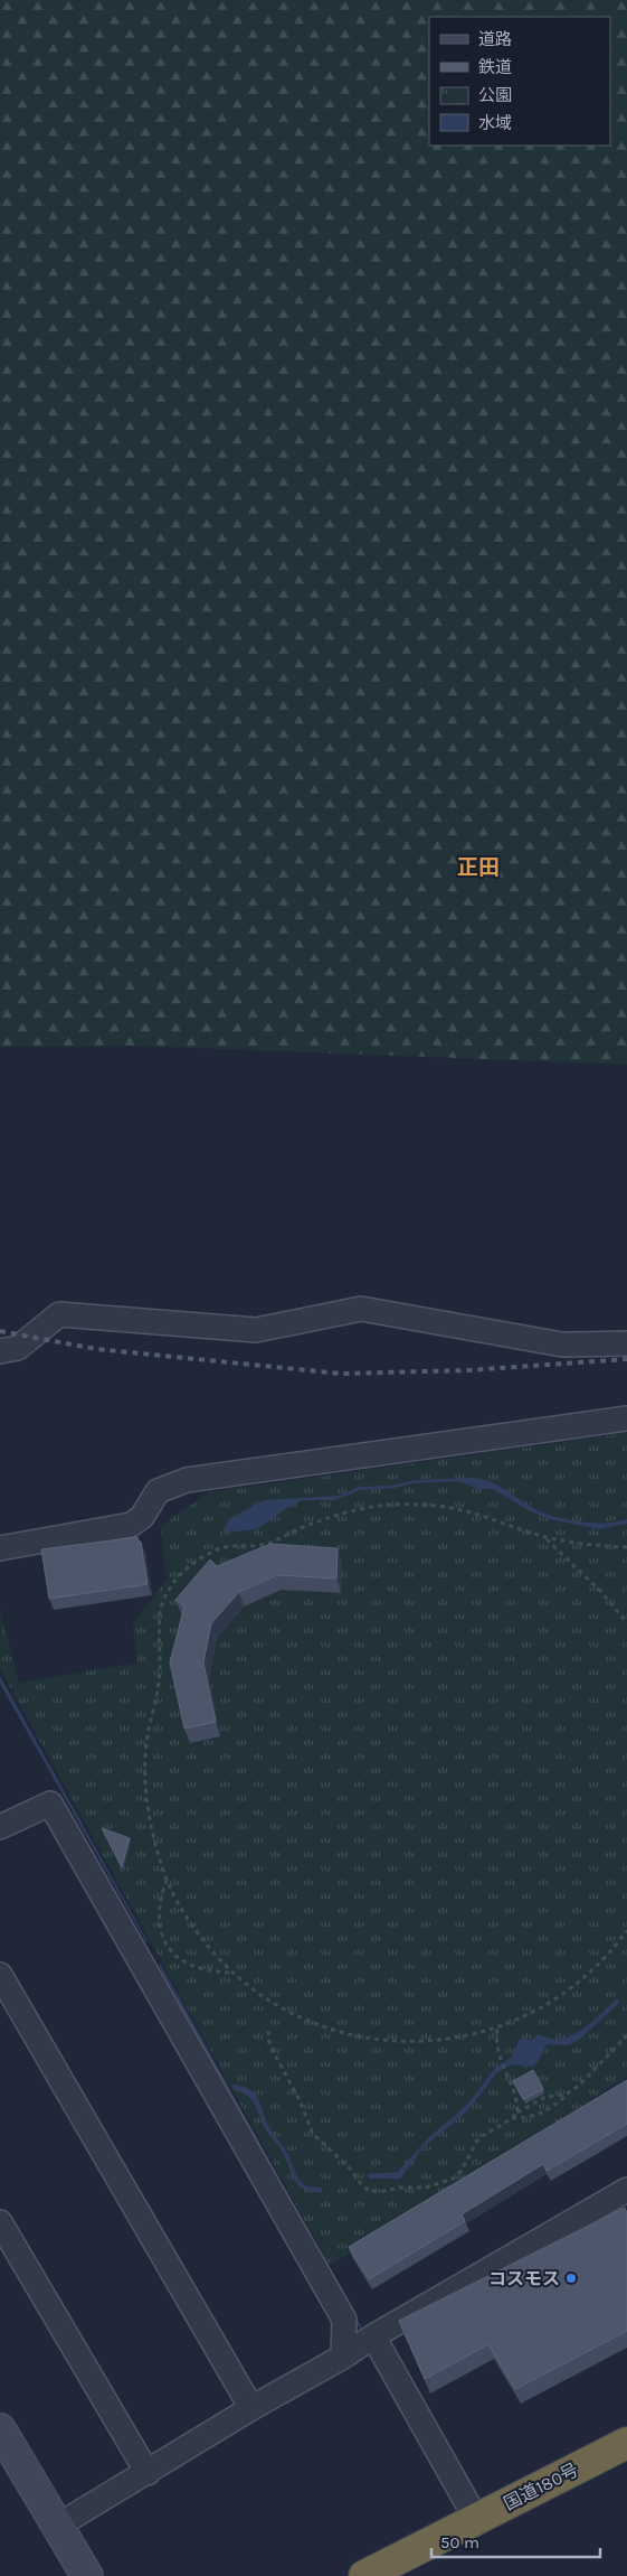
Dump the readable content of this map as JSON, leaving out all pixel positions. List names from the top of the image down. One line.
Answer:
{"streets":{"highway":["国道180号"]},"districts":["正田"],"places":["コスモス"],"legend":["道路","鉄道","公園","水域"],"scale_bar":"50 m"}
